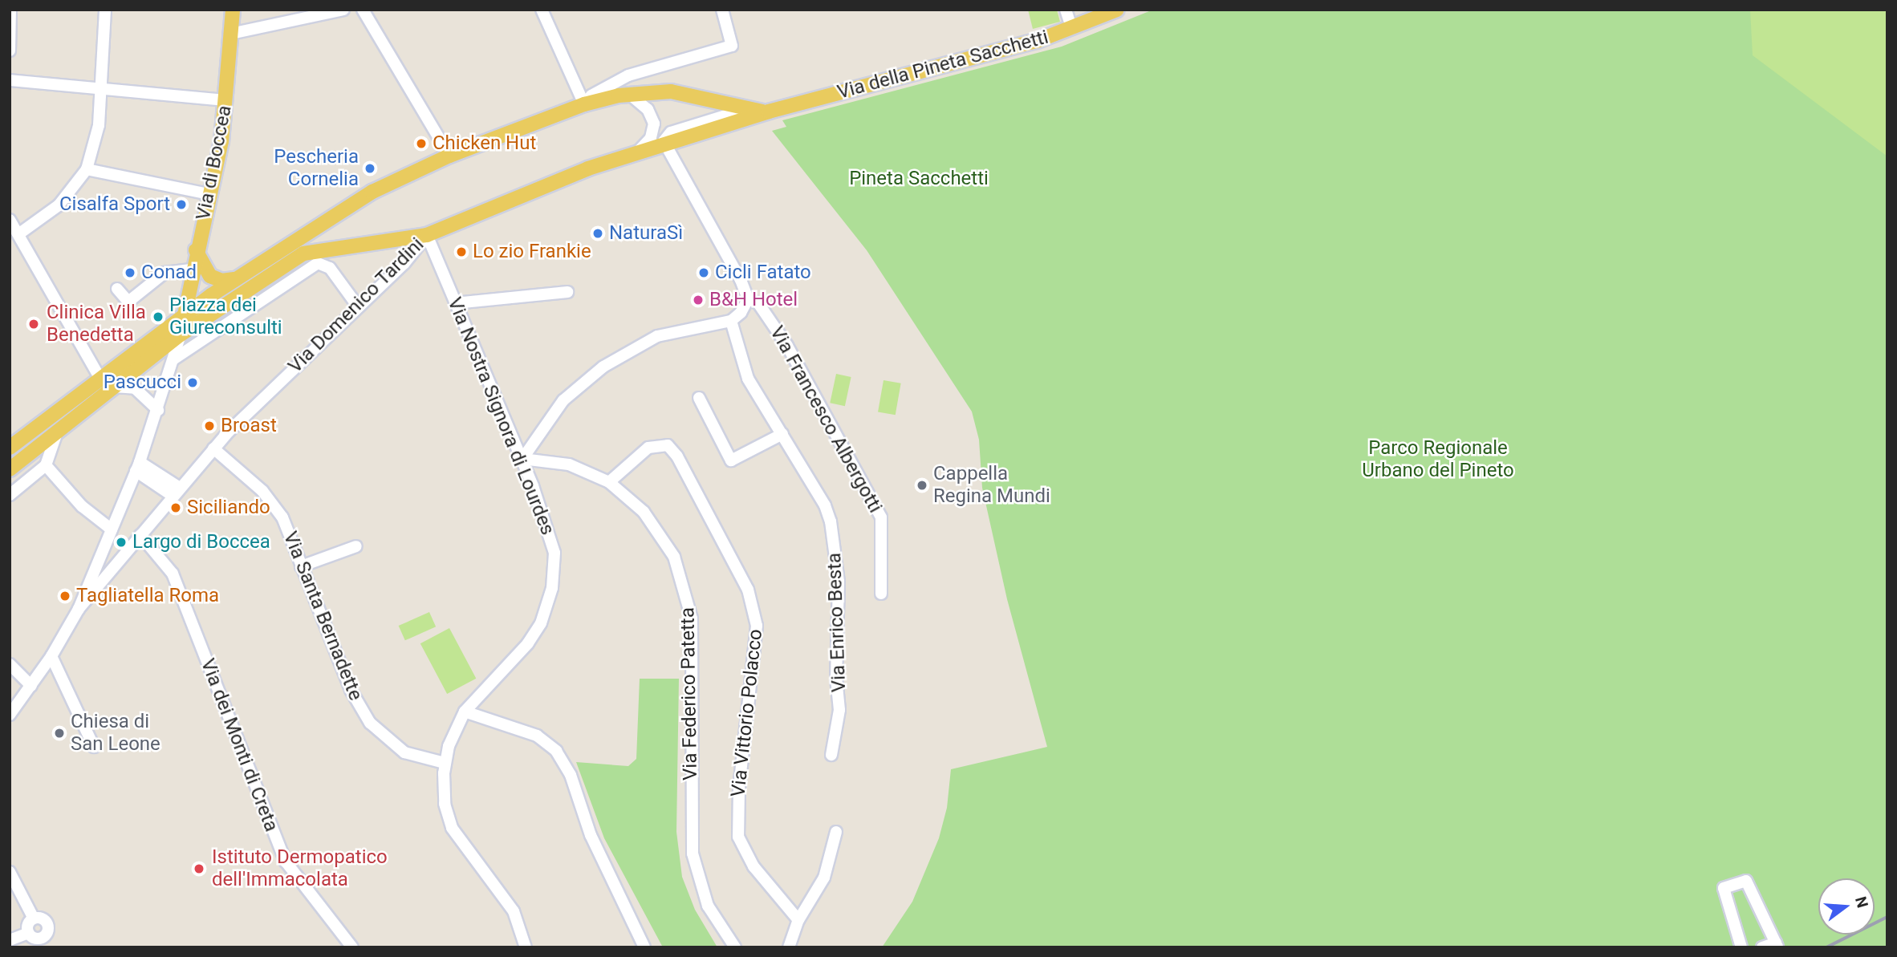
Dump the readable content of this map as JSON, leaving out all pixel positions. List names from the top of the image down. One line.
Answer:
{"streets":{"main road":["Via della Pineta Sacchetti","Via di Boccea","Via Domenico Tardini"],"street":["Via Nostra Signora di Lourdes","Via Francesco Albergotti","Via Santa Bernadette","Via Enrico Besta","Via Federico Patetta","Via Vittorio Polacco","Via dei Monti di Creta"]},"crossings":[["Via della Pineta Sacchetti","Via Domenico Tardini"],["Via Domenico Tardini","Via Nostra Signora di Lourdes"],["Via Domenico Tardini","Via Francesco Albergotti"],["Via Domenico Tardini","Via Santa Bernadette"],["Via Nostra Signora di Lourdes","Via Santa Bernadette"],["Via Nostra Signora di Lourdes","Via Federico Patetta"],["Via Federico Patetta","Via Vittorio Polacco"]],"parks":["Pineta Sacchetti","Parco Regionale Urbano del Pineto"],"places":["Chicken Hut","Pescheria Cornelia","Cisalfa Sport","NaturaSì","Lo zio Frankie","Conad","Cicli Fatato","B&H Hotel","Piazza dei Giureconsulti","Clinica Villa Benedetta","Pascucci","Broast","Cappella Regina Mundi","Siciliando","Largo di Boccea","Tagliatella Roma","Chiesa di San Leone","Istituto Dermopatico dell'Immacolata"],"north":"right"}
